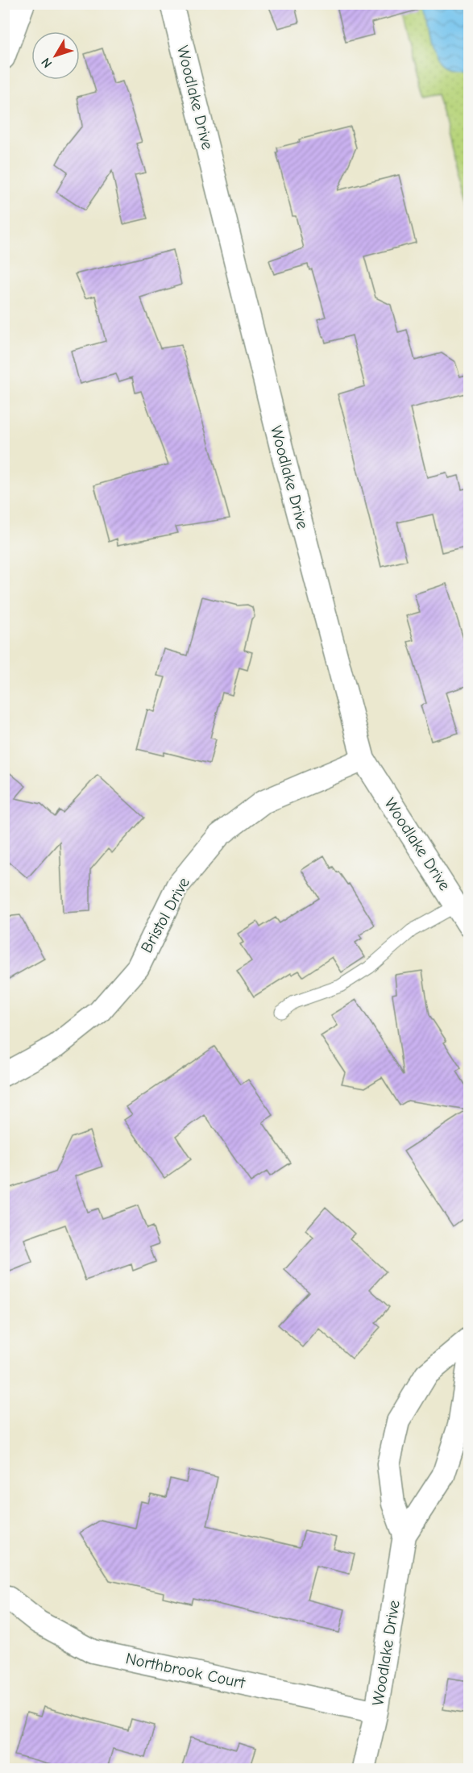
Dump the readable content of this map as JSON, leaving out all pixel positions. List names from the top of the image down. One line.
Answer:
{"streets":{"street":["Woodlake Drive","Bristol Drive","Northbrook Court"]},"crossings":[["Woodlake Drive","Bristol Drive"],["Woodlake Drive","Northbrook Court"]],"north":"bottom left"}
